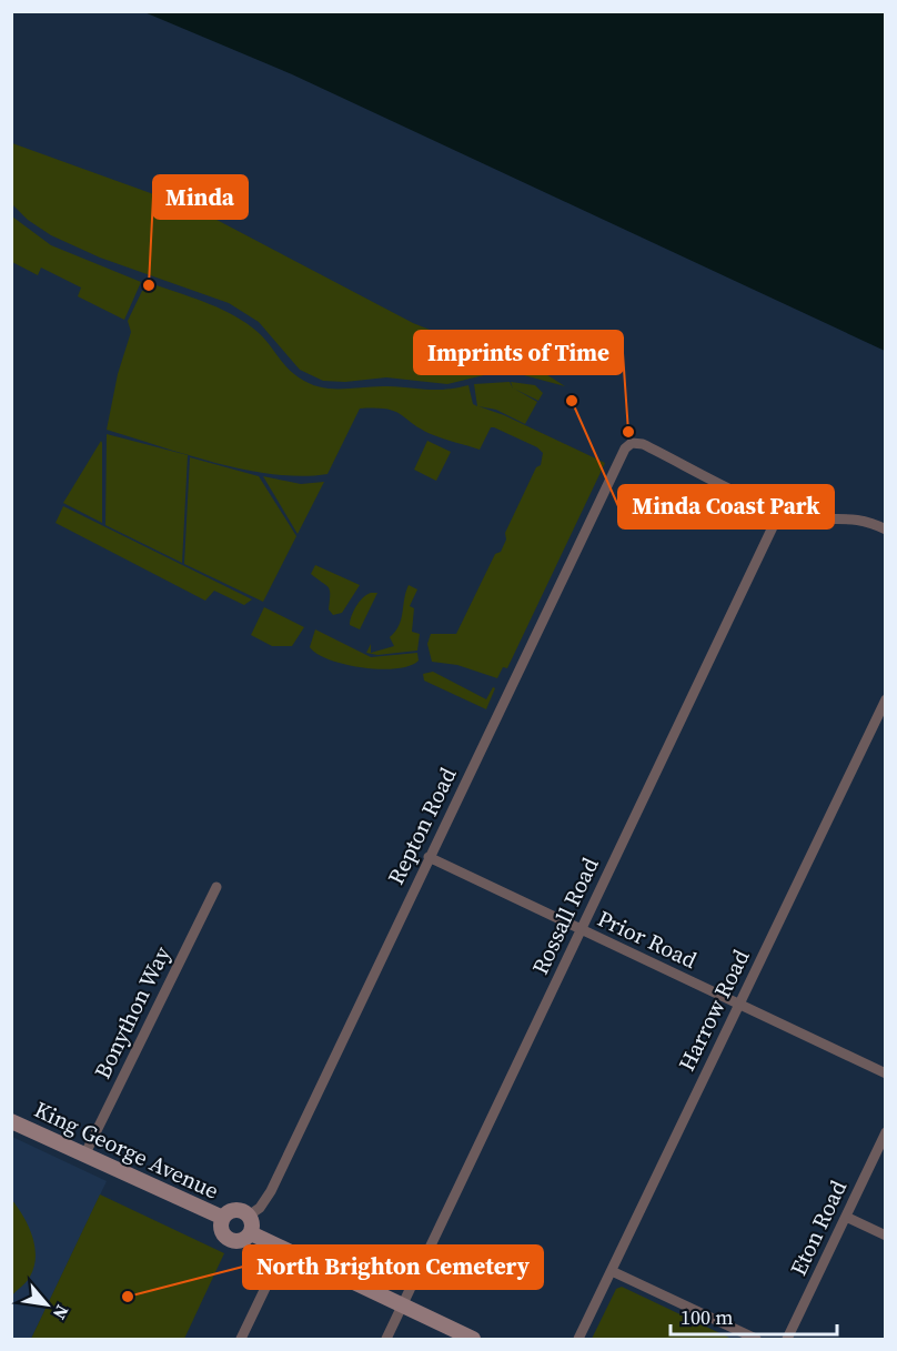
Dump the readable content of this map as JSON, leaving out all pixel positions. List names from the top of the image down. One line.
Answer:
{"streets":{"street":["Repton Road","Rossall Road","Prior Road","Harrow Road","Bonython Way","King George Avenue","Eton Road"]},"crossings":[["Repton Road","Rossall Road"],["Repton Road","Prior Road"],["Repton Road","King George Avenue"],["Rossall Road","Prior Road"],["Prior Road","Harrow Road"],["Bonython Way","King George Avenue"]],"places":["Minda","Minda Coast Park","Imprints of Time","North Brighton Cemetery"],"scale_bar":"100 m","north":"bottom right"}
